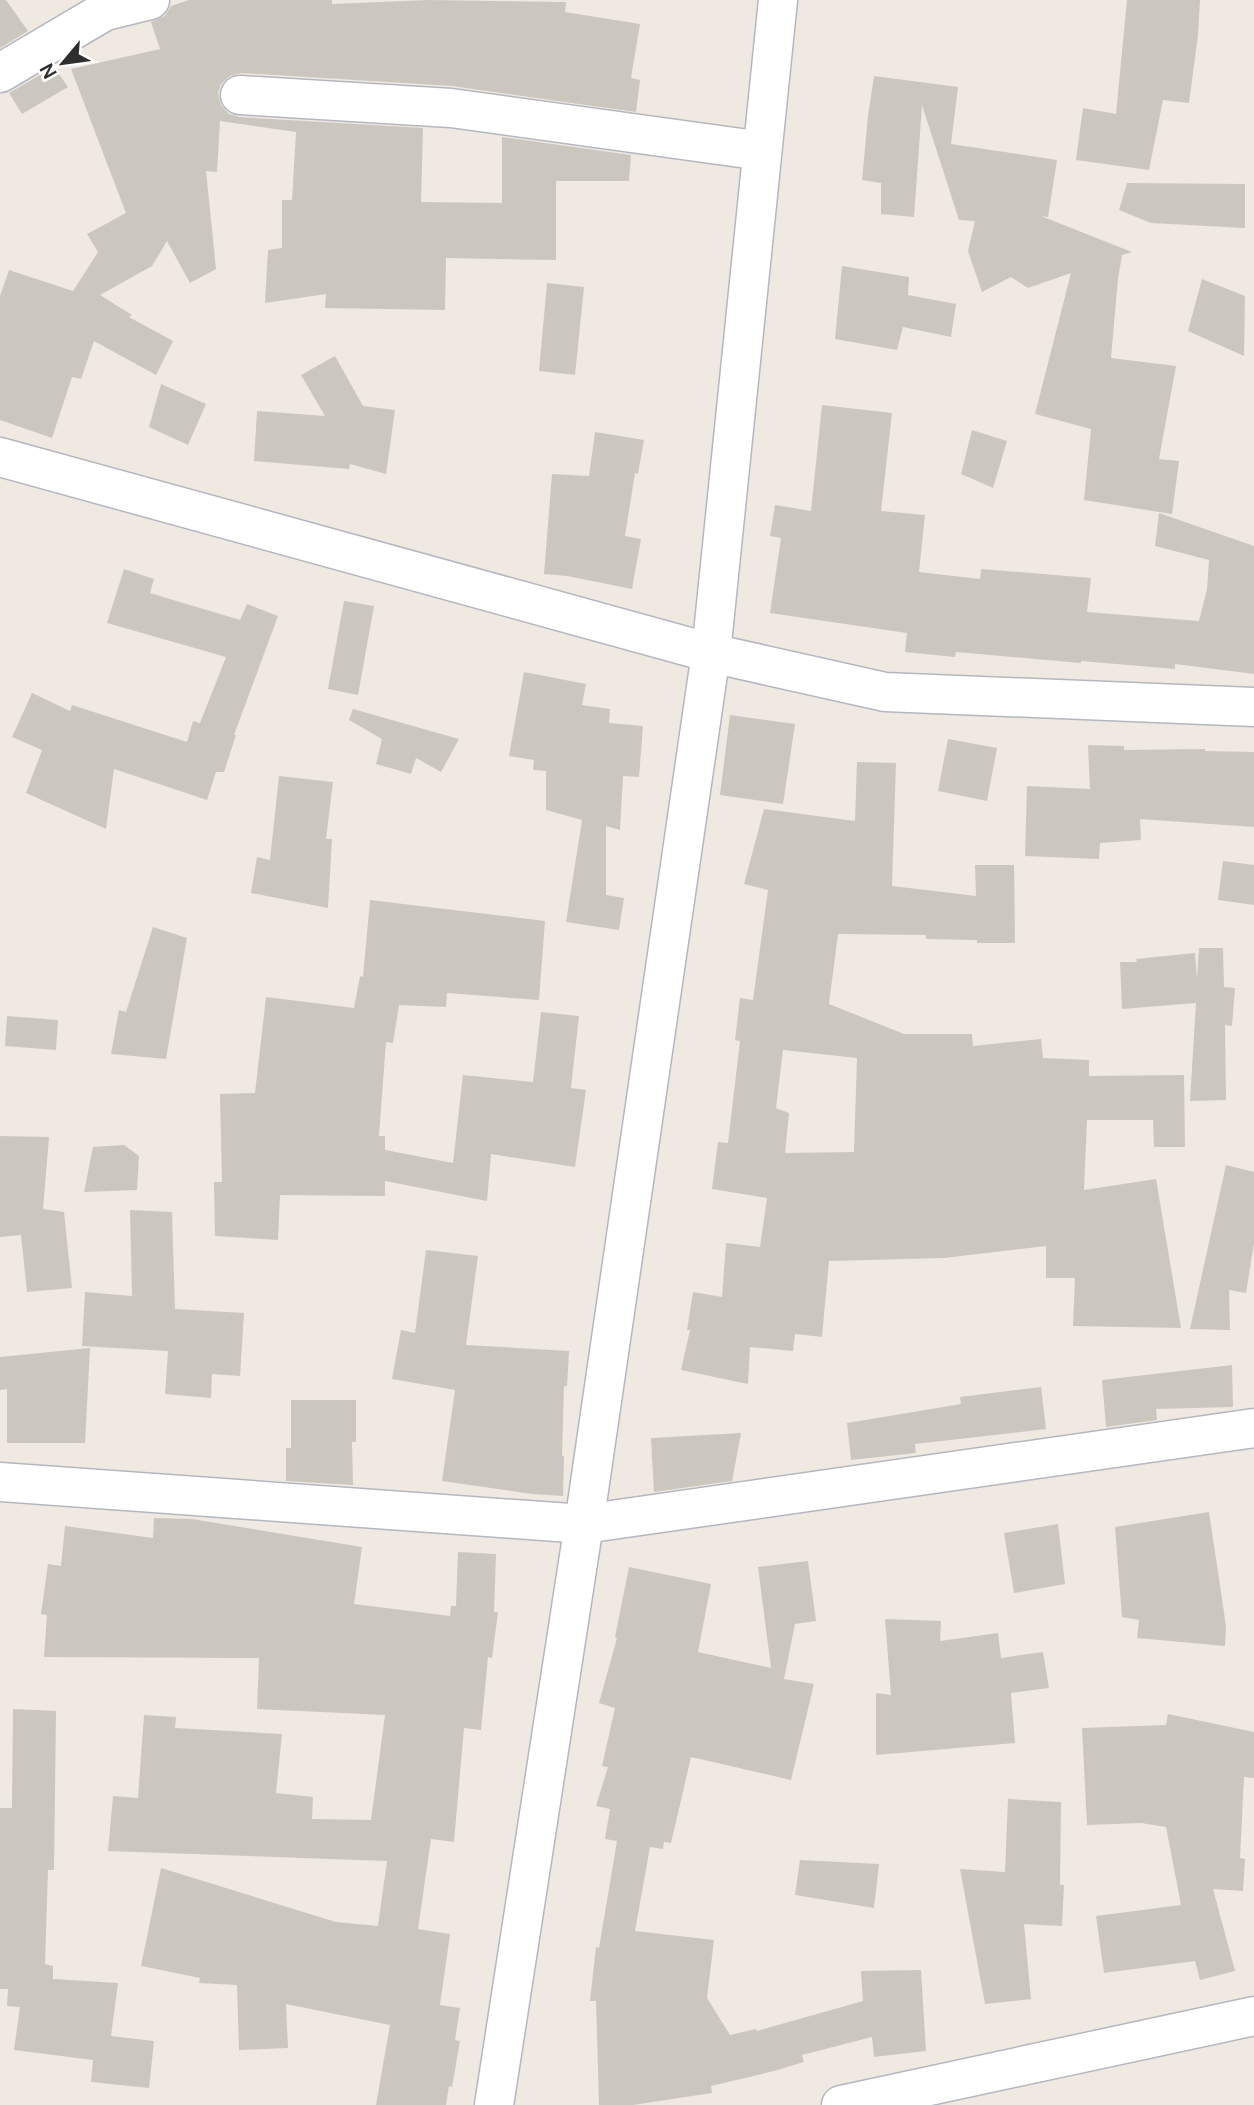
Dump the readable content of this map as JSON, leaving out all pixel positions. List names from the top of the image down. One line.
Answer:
{"north":"bottom left"}
